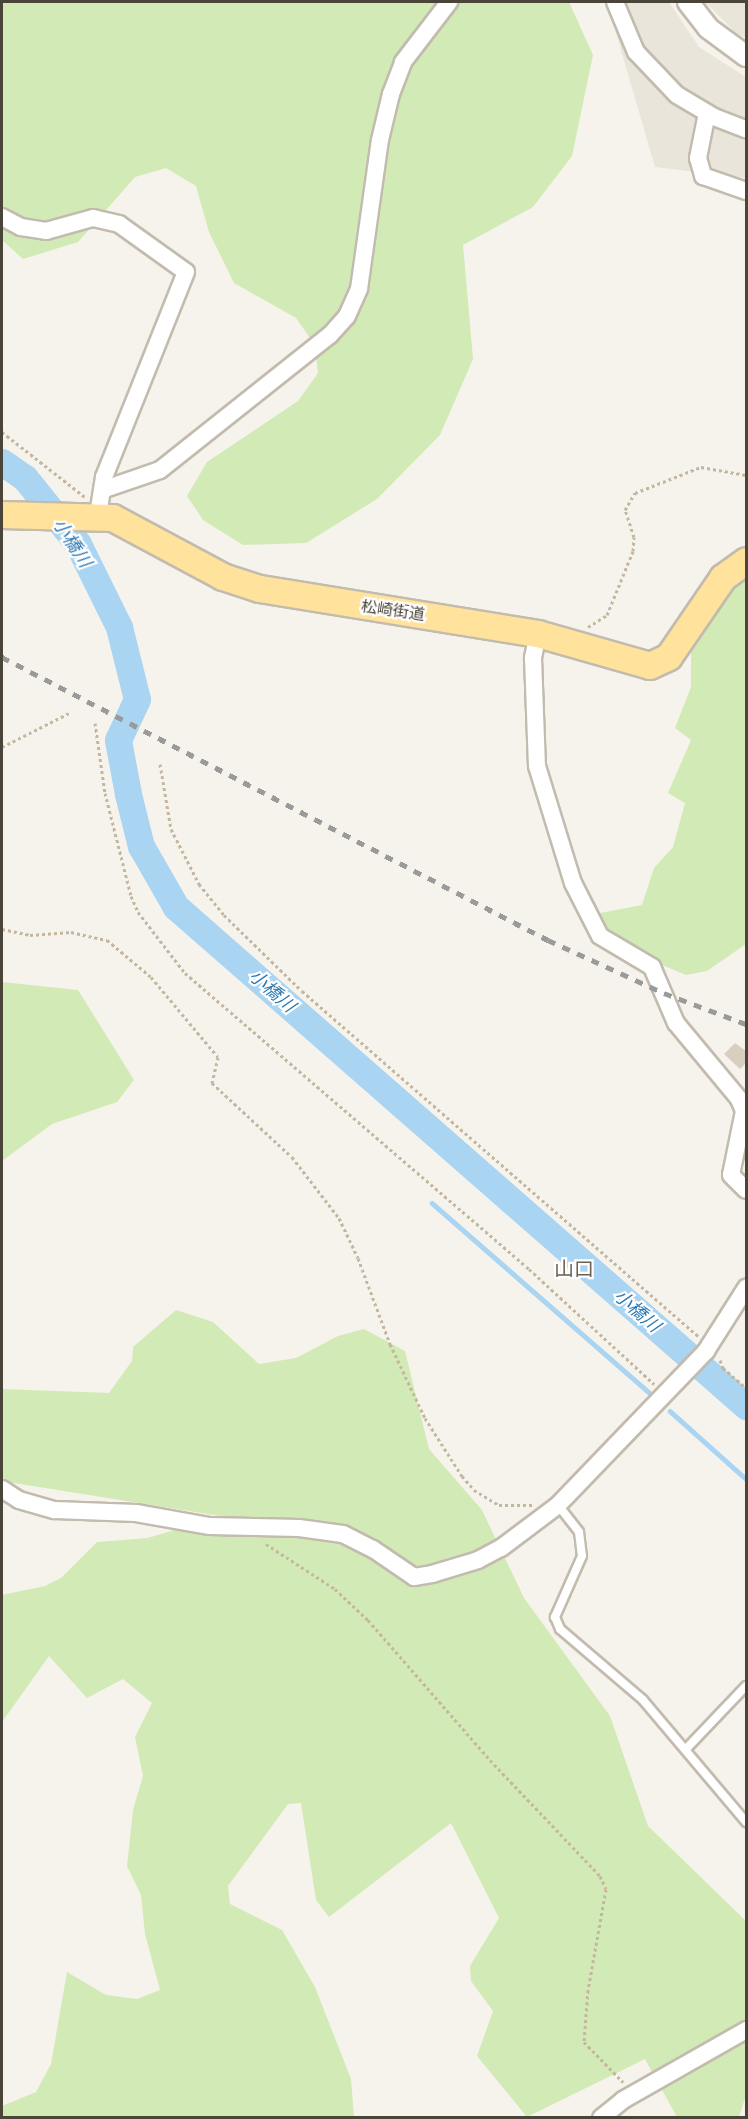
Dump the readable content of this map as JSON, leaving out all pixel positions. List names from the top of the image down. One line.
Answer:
{"streets":{"main road":["松崎街道"]},"districts":["山口"],"water":["小橋川"]}
